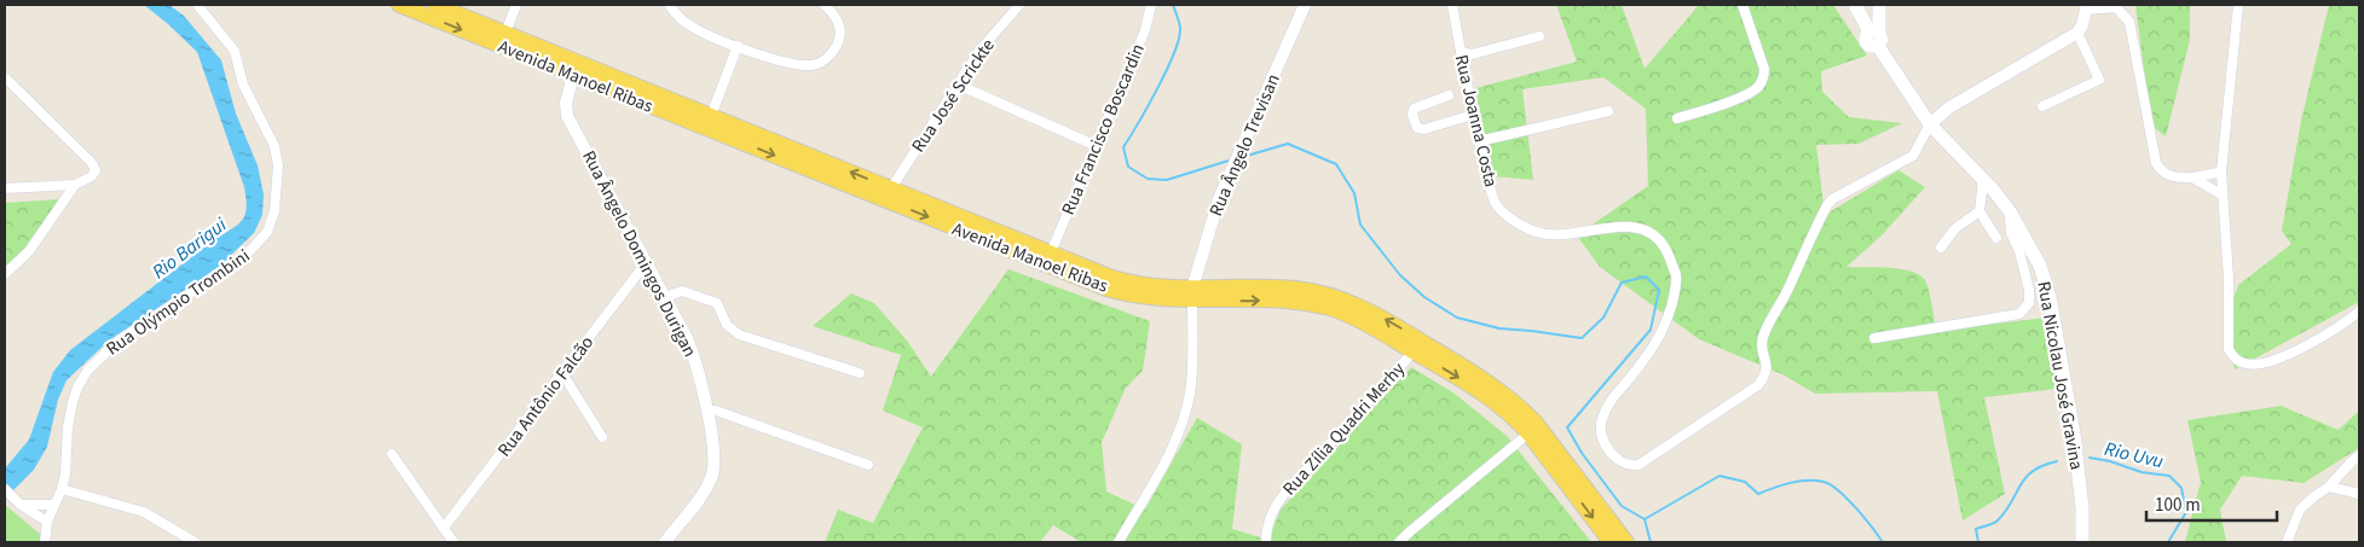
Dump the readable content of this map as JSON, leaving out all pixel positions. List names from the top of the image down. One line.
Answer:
{"streets":{"main road":["Avenida Manoel Ribas","Rua Nicolau José Gravina"],"street":["Rua José Scrickte","Rua Joanna Costa","Rua Francisco Boscardin","Rua Ângelo Trevisan","Rua Ângelo Domingos Durigan","Rua Olýmpio Trombini","Rua Antônio Falcão","Rua Zília Quadri Merhy"]},"crossings":[["Avenida Manoel Ribas","Rua José Scrickte"],["Avenida Manoel Ribas","Rua Francisco Boscardin"],["Avenida Manoel Ribas","Rua Ângelo Trevisan"],["Avenida Manoel Ribas","Rua Ângelo Domingos Durigan"],["Avenida Manoel Ribas","Rua Zília Quadri Merhy"],["Rua Joanna Costa","Rua Nicolau José Gravina"],["Rua Ângelo Domingos Durigan","Rua Antônio Falcão"]],"water":["Rio Barigui","Rio Uvu"],"scale_bar":"100 m"}
